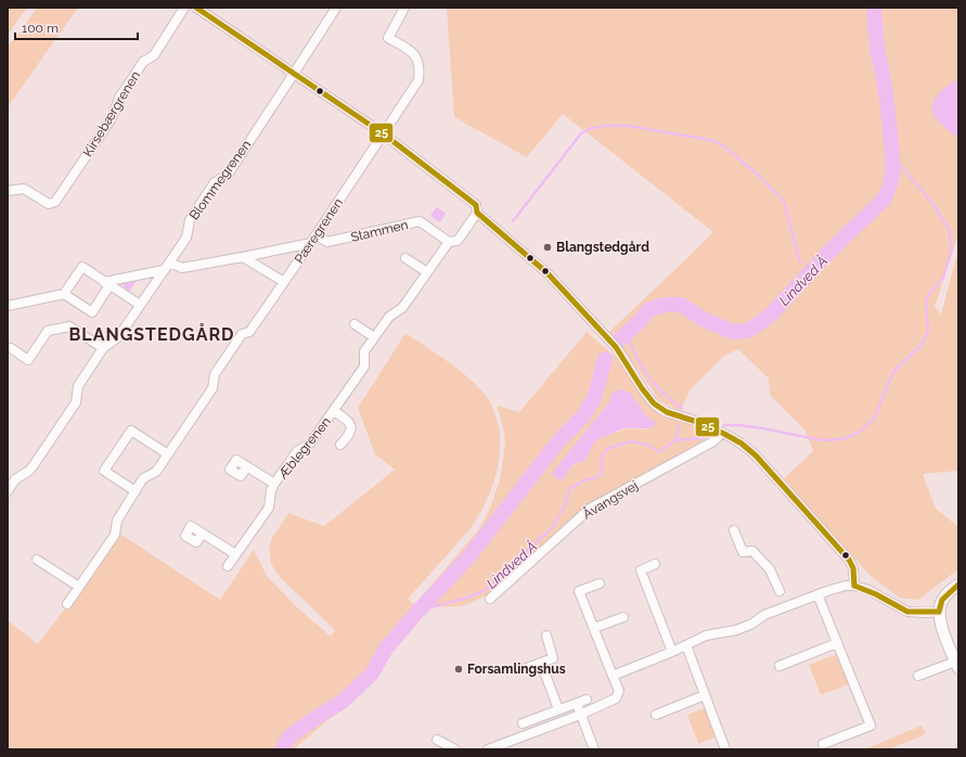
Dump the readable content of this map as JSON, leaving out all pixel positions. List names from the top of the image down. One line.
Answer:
{"streets":{"street":["Kirsebærgrenen","Blommegrenen","Pæregrenen","Stammen","Æblegrenen","Åvangsvej"]},"crossings":[["Blommegrenen","Stammen"],["Pæregrenen","Stammen"],["Stammen","Æblegrenen"]],"districts":["BLANGSTEDGÅRD"],"water":["Lindved Å"],"places":["Blangstedgård","Forsamlingshus"],"lines":["transit line 25"],"scale_bar":"100 m"}
